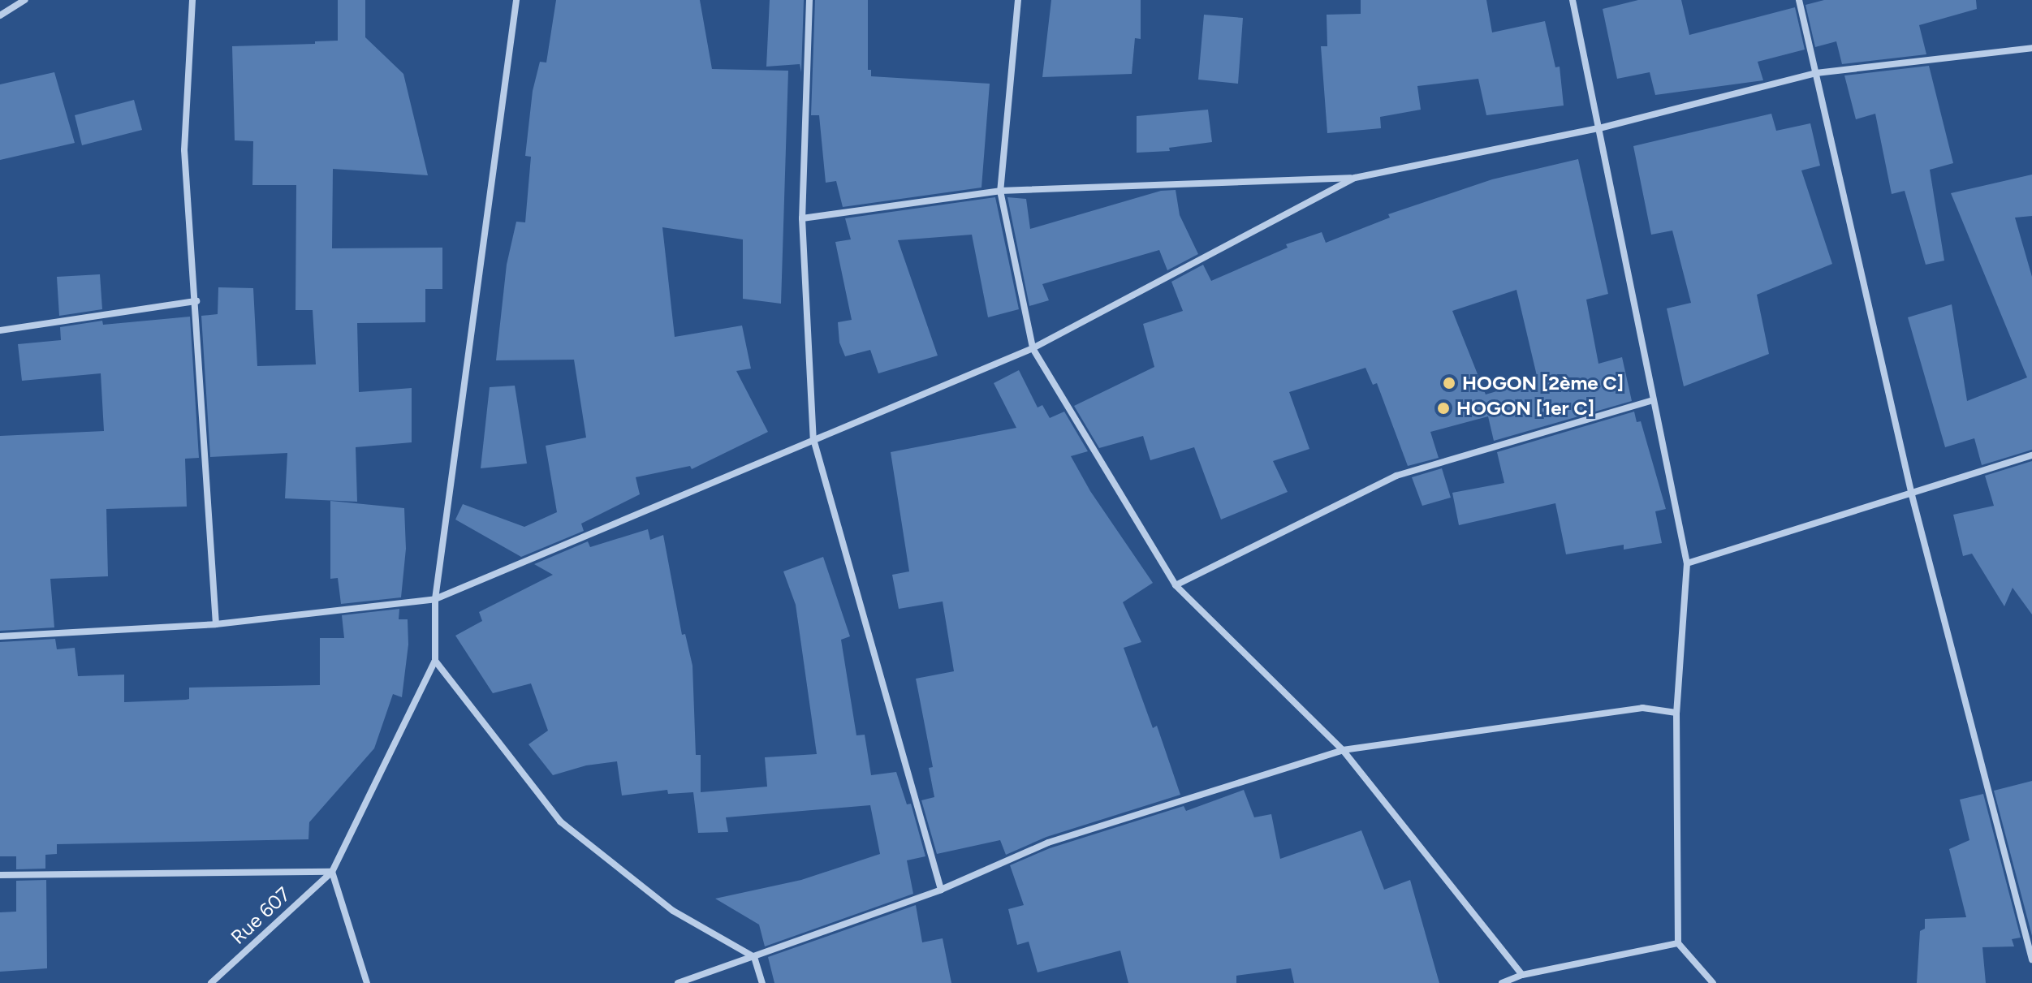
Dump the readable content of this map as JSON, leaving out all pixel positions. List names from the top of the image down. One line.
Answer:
{"streets":{"street":["Rue 607"]},"places":["HOGON [2ème C]","HOGON [1er C]"]}
